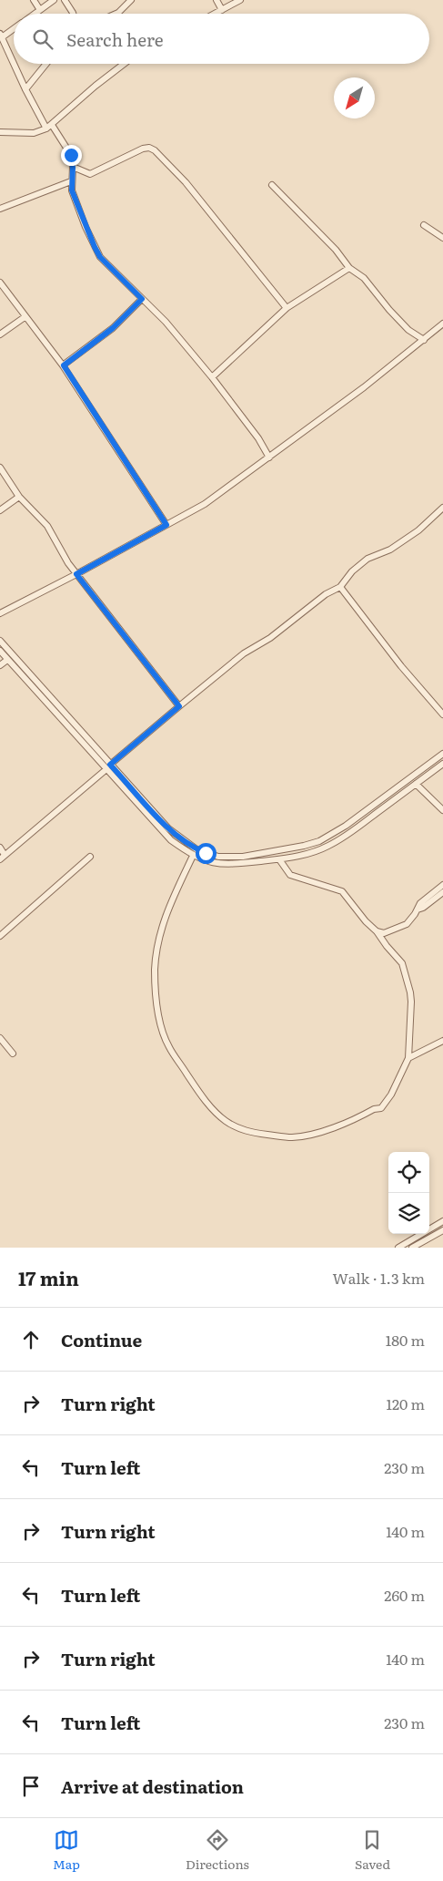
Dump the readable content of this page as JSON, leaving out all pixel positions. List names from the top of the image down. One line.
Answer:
{"north":"bottom left","page":{"search":"Search here","heading":["17 min","Walk · 1.3 km"],"list":[["Continue","180 m"],["Turn right","120 m"],["Turn left","230 m"],["Turn right","140 m"],["Turn left","260 m"],["Turn right","140 m"],["Turn left","230 m"],"Arrive at destination"],"nav":["Map","Directions","Saved"]}}
